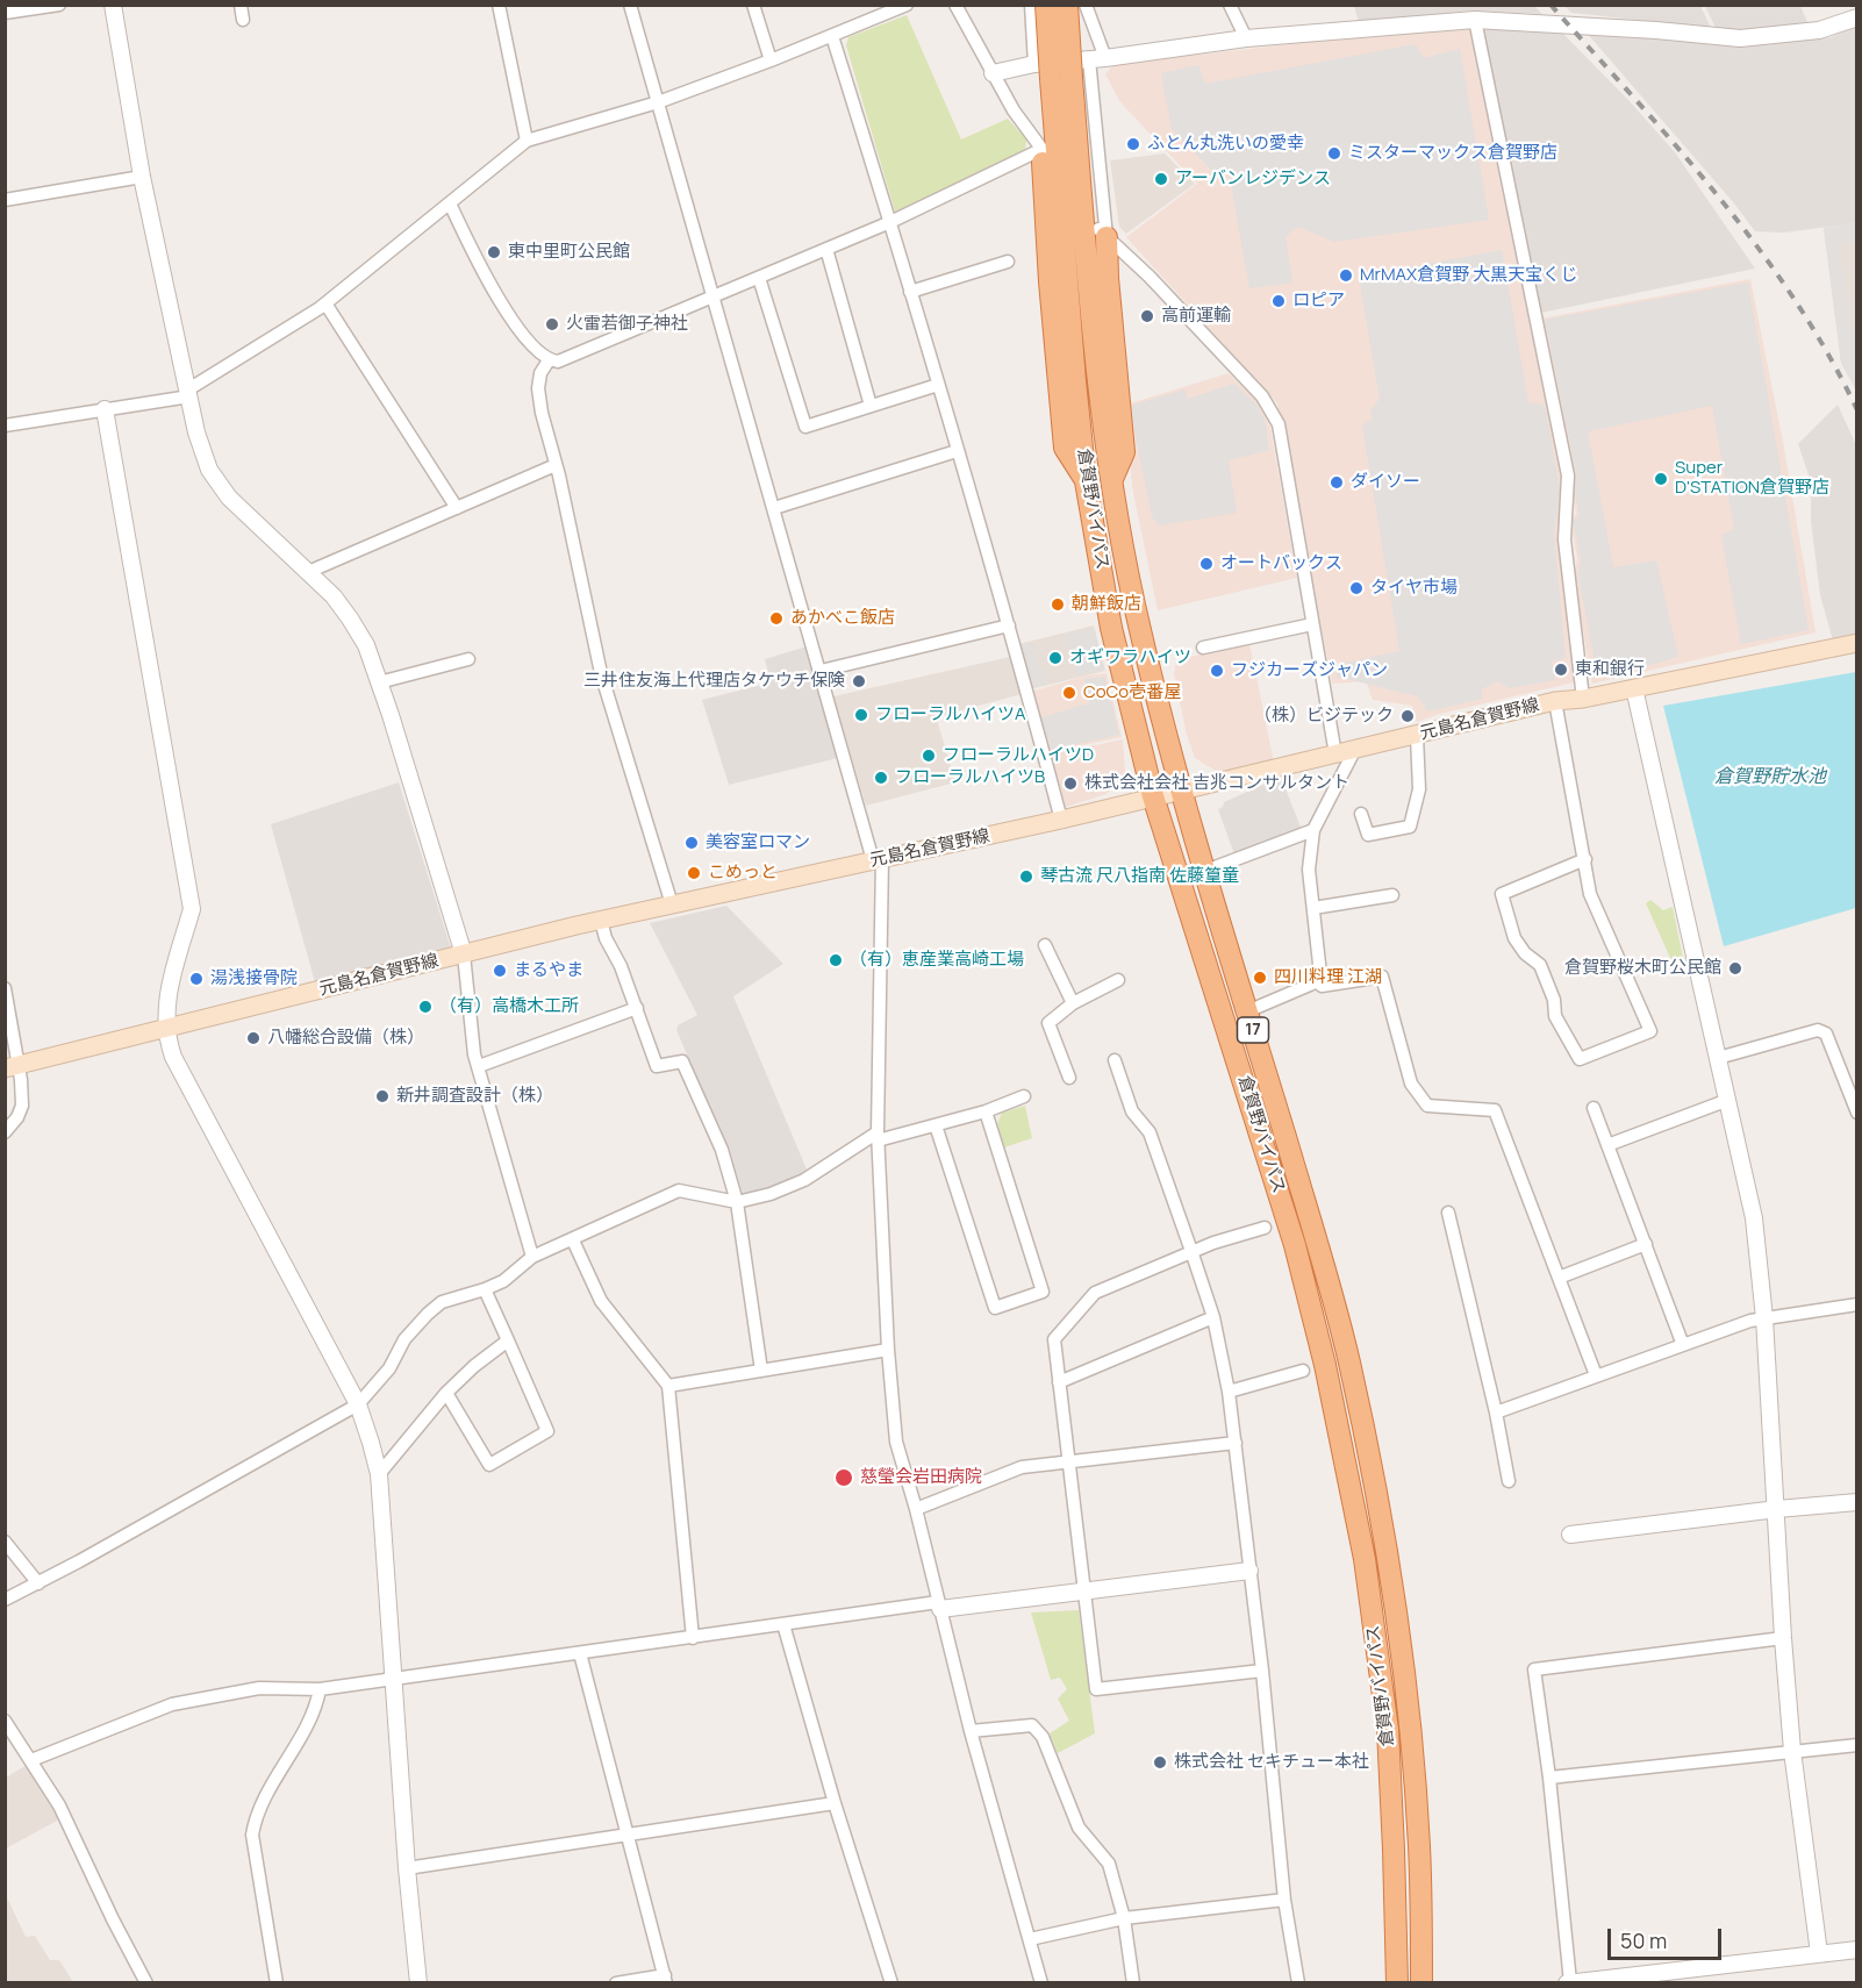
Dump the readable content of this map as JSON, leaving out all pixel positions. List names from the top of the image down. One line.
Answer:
{"streets":{"highway":["倉賀野バイパス","17"],"main road":["元島名倉賀野線"]},"crossings":[["倉賀野バイパス","元島名倉賀野線"]],"water":["倉賀野貯水池"],"places":["ふとん丸洗いの愛幸","ミスターマックス倉賀野店","アーバンレジデンス","東中里町公民館","MrMAX倉賀野 大黒天宝くじ","ロピア","高前運輸","火雷若御子神社","Super D'STATION倉賀野店","ダイソー","オートバックス","タイヤ市場","朝鮮飯店","あかべこ飯店","オギワラハイツ","東和銀行","フジカーズジャパン","三井住友海上代理店タケウチ保険","CoCo壱番屋","フローラルハイツA","（株）ビジテック","フローラルハイツD","フローラルハイツB","株式会社会社 吉兆コンサルタント","美容室ロマン","こめっと","琴古流 尺八指南 佐藤篁童","（有）恵産業高崎工場","倉賀野桜木町公民館","まるやま","四川料理 江湖","湯浅接骨院","（有）高橋木工所","八幡総合設備（株）","新井調査設計（株）","慈瑩会岩田病院","株式会社 セキチュー本社"],"scale_bar":"50 m"}
